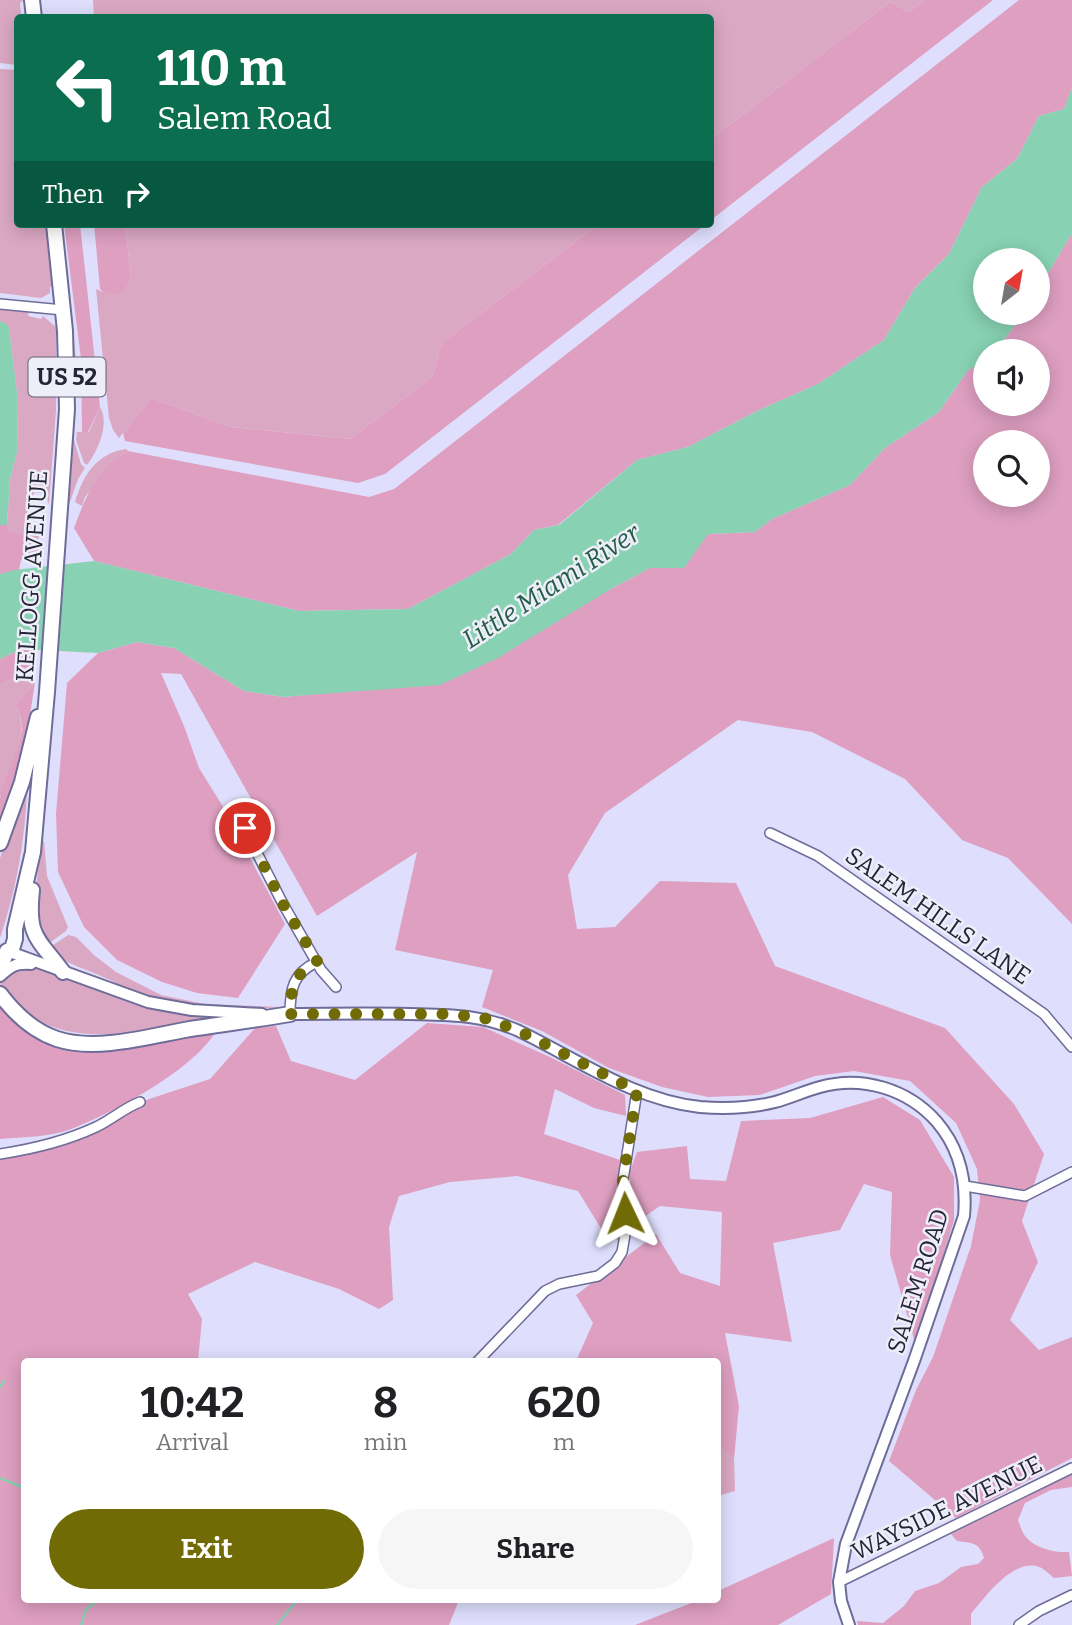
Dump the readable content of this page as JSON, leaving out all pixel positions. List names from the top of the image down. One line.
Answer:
{"streets":{"main road":["US 52","KELLOGG AVENUE"],"street":["SALEM HILLS LANE","SALEM ROAD","WAYSIDE AVENUE"]},"crossings":[["KELLOGG AVENUE","SALEM ROAD"],["SALEM ROAD","WAYSIDE AVENUE"]],"water":["Little Miami River"],"north":"top right","page":{"turn":["110 m","Salem Road"],"then":"Then","eta":["10:42","Arrival","8","min","620","m"],"buttons":["Exit","Share"]}}
